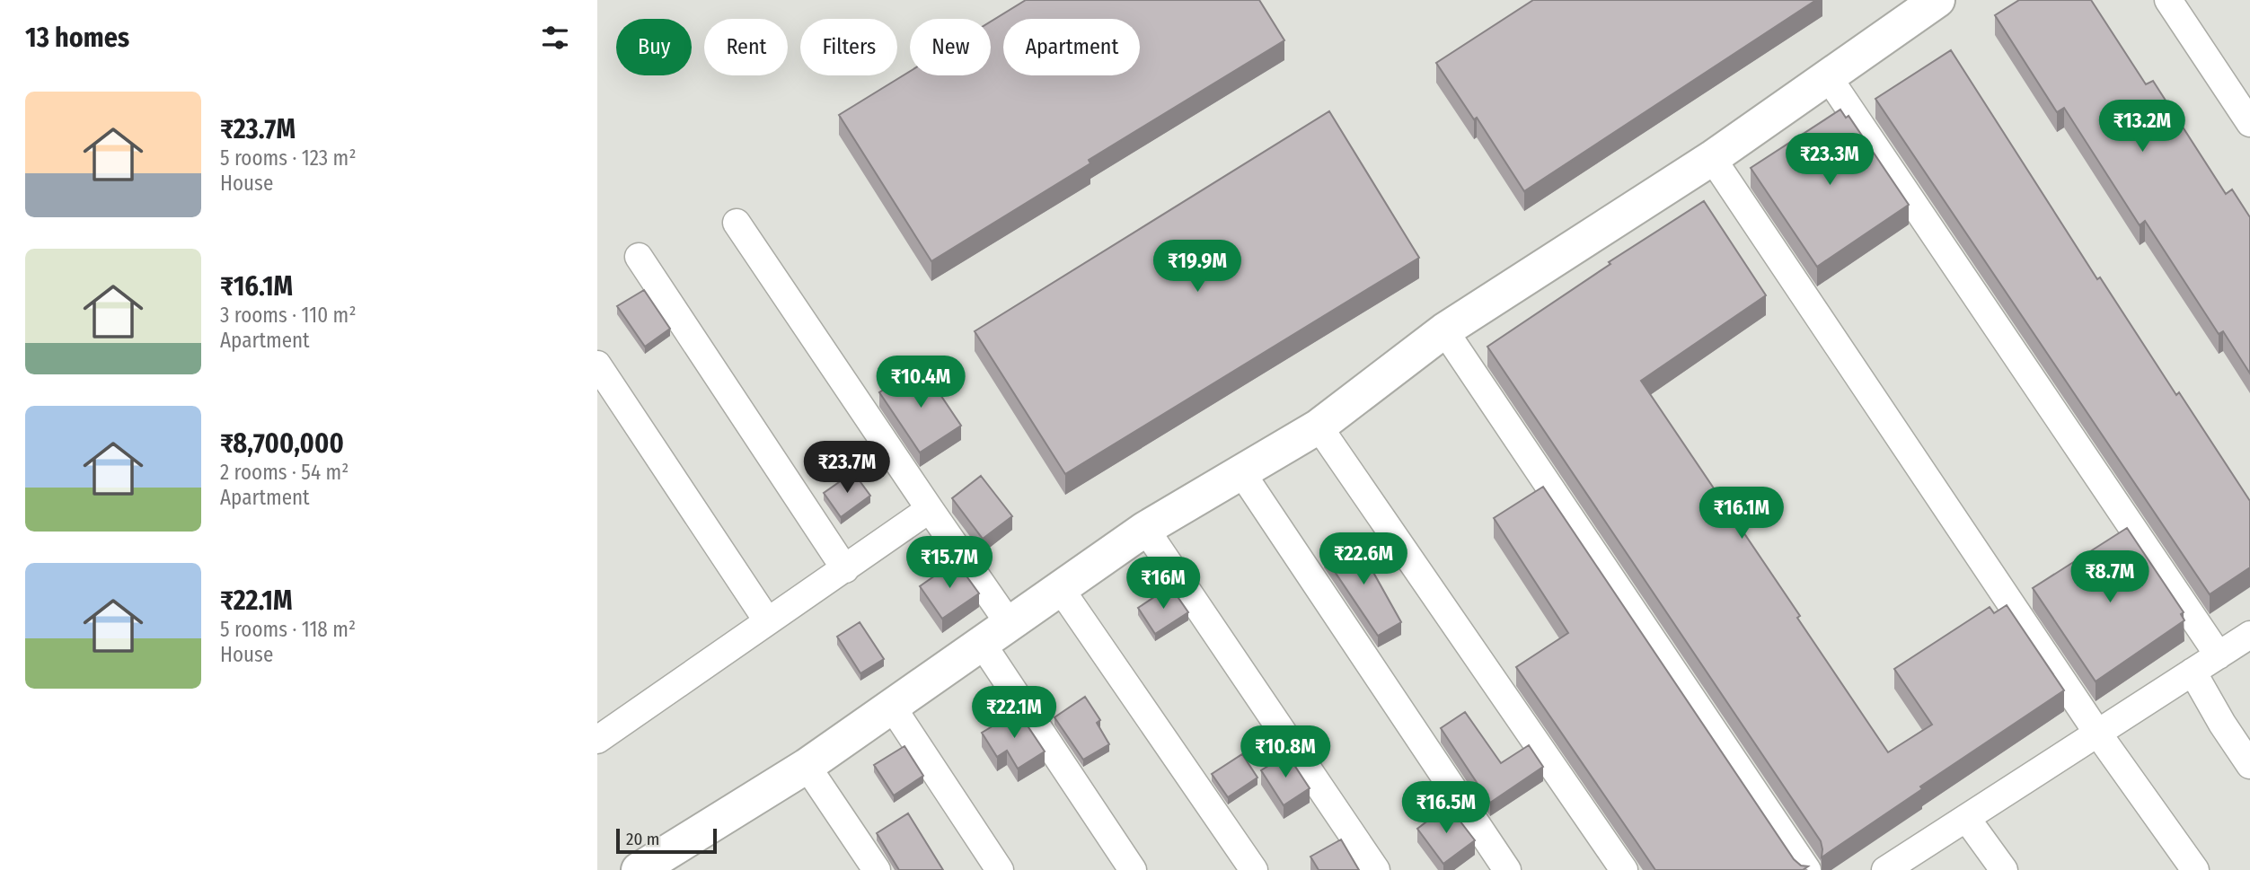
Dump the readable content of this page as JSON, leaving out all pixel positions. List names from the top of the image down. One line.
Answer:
{"scale_bar":"20 m","page":{"heading":"13 homes","chip":["Buy","Rent","Filters","New","Apartment"],"list":[{"name":"₹23.7M","note":"5 rooms · 123 m² · House"},{"name":"₹16.1M","note":"3 rooms · 110 m² · Apartment"},{"name":"₹8,700,000","note":"2 rooms · 54 m² · Apartment"},{"name":"₹22.1M","note":"5 rooms · 118 m² · House"}],"price":["₹13.2M","₹23.3M","₹19.9M","₹10.4M","₹23.7M","₹16.1M","₹22.6M","₹15.7M","₹8.7M","₹16M","₹22.1M","₹10.8M","₹16.5M"],"scale":"20 m"}}
